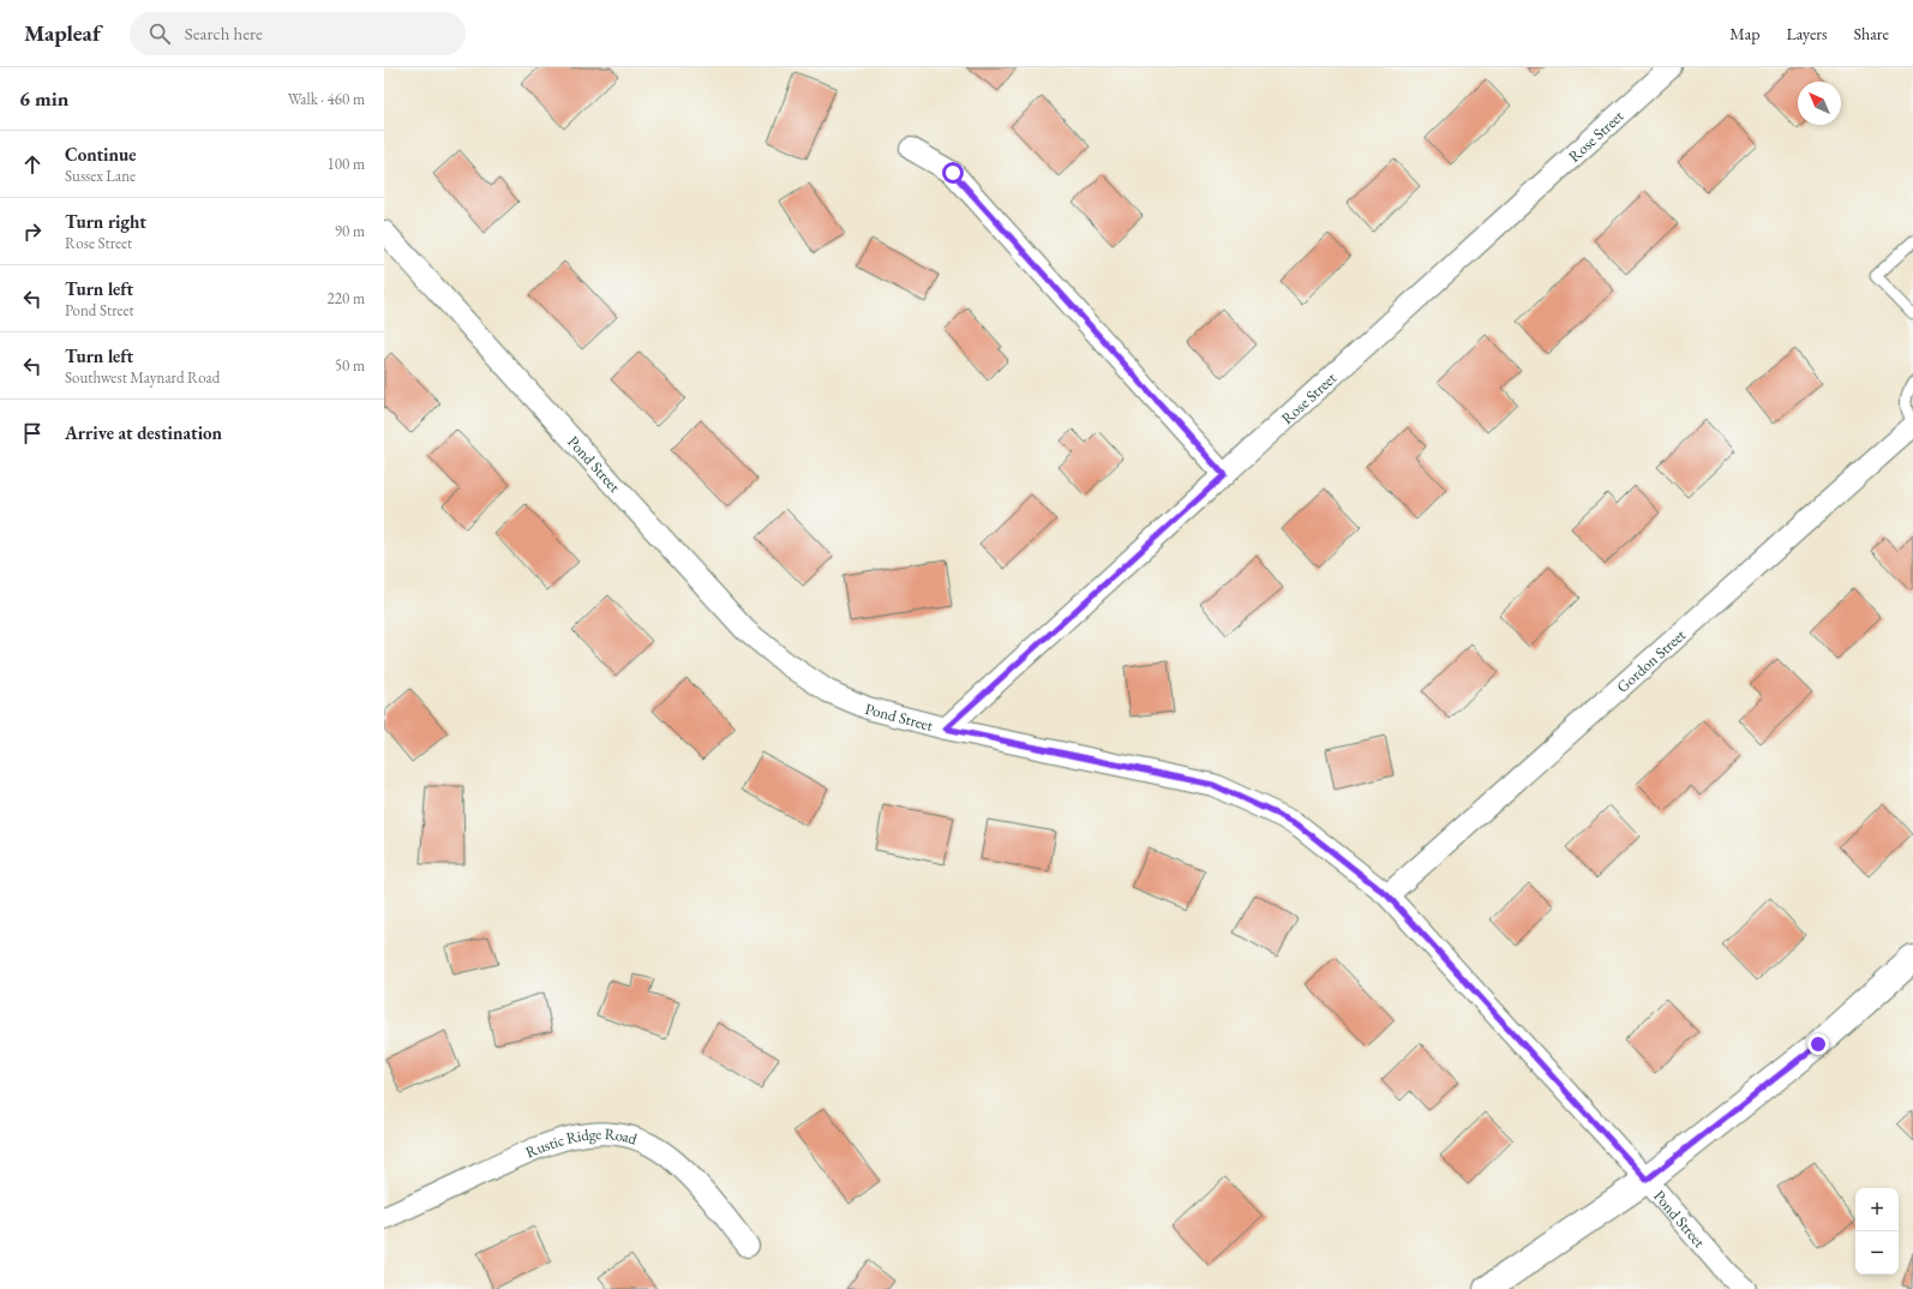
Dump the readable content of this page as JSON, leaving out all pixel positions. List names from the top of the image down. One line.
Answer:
{"streets":{"street":["Rose Street","Pond Street","Gordon Street","Rustic Ridge Road"]},"crossings":[["Rose Street","Pond Street"],["Pond Street","Gordon Street"]],"north":"top left","page":{"header":"Mapleaf","search":"Search here","nav":["Map","Layers","Share"],"heading":["6 min","Walk · 460 m"],"list":[["Continue","Sussex Lane","100 m"],["Turn right","Rose Street","90 m"],["Turn left","Pond Street","220 m"],["Turn left","Southwest Maynard Road","50 m"],"Arrive at destination"],"map_buttons":["+","−"]}}
